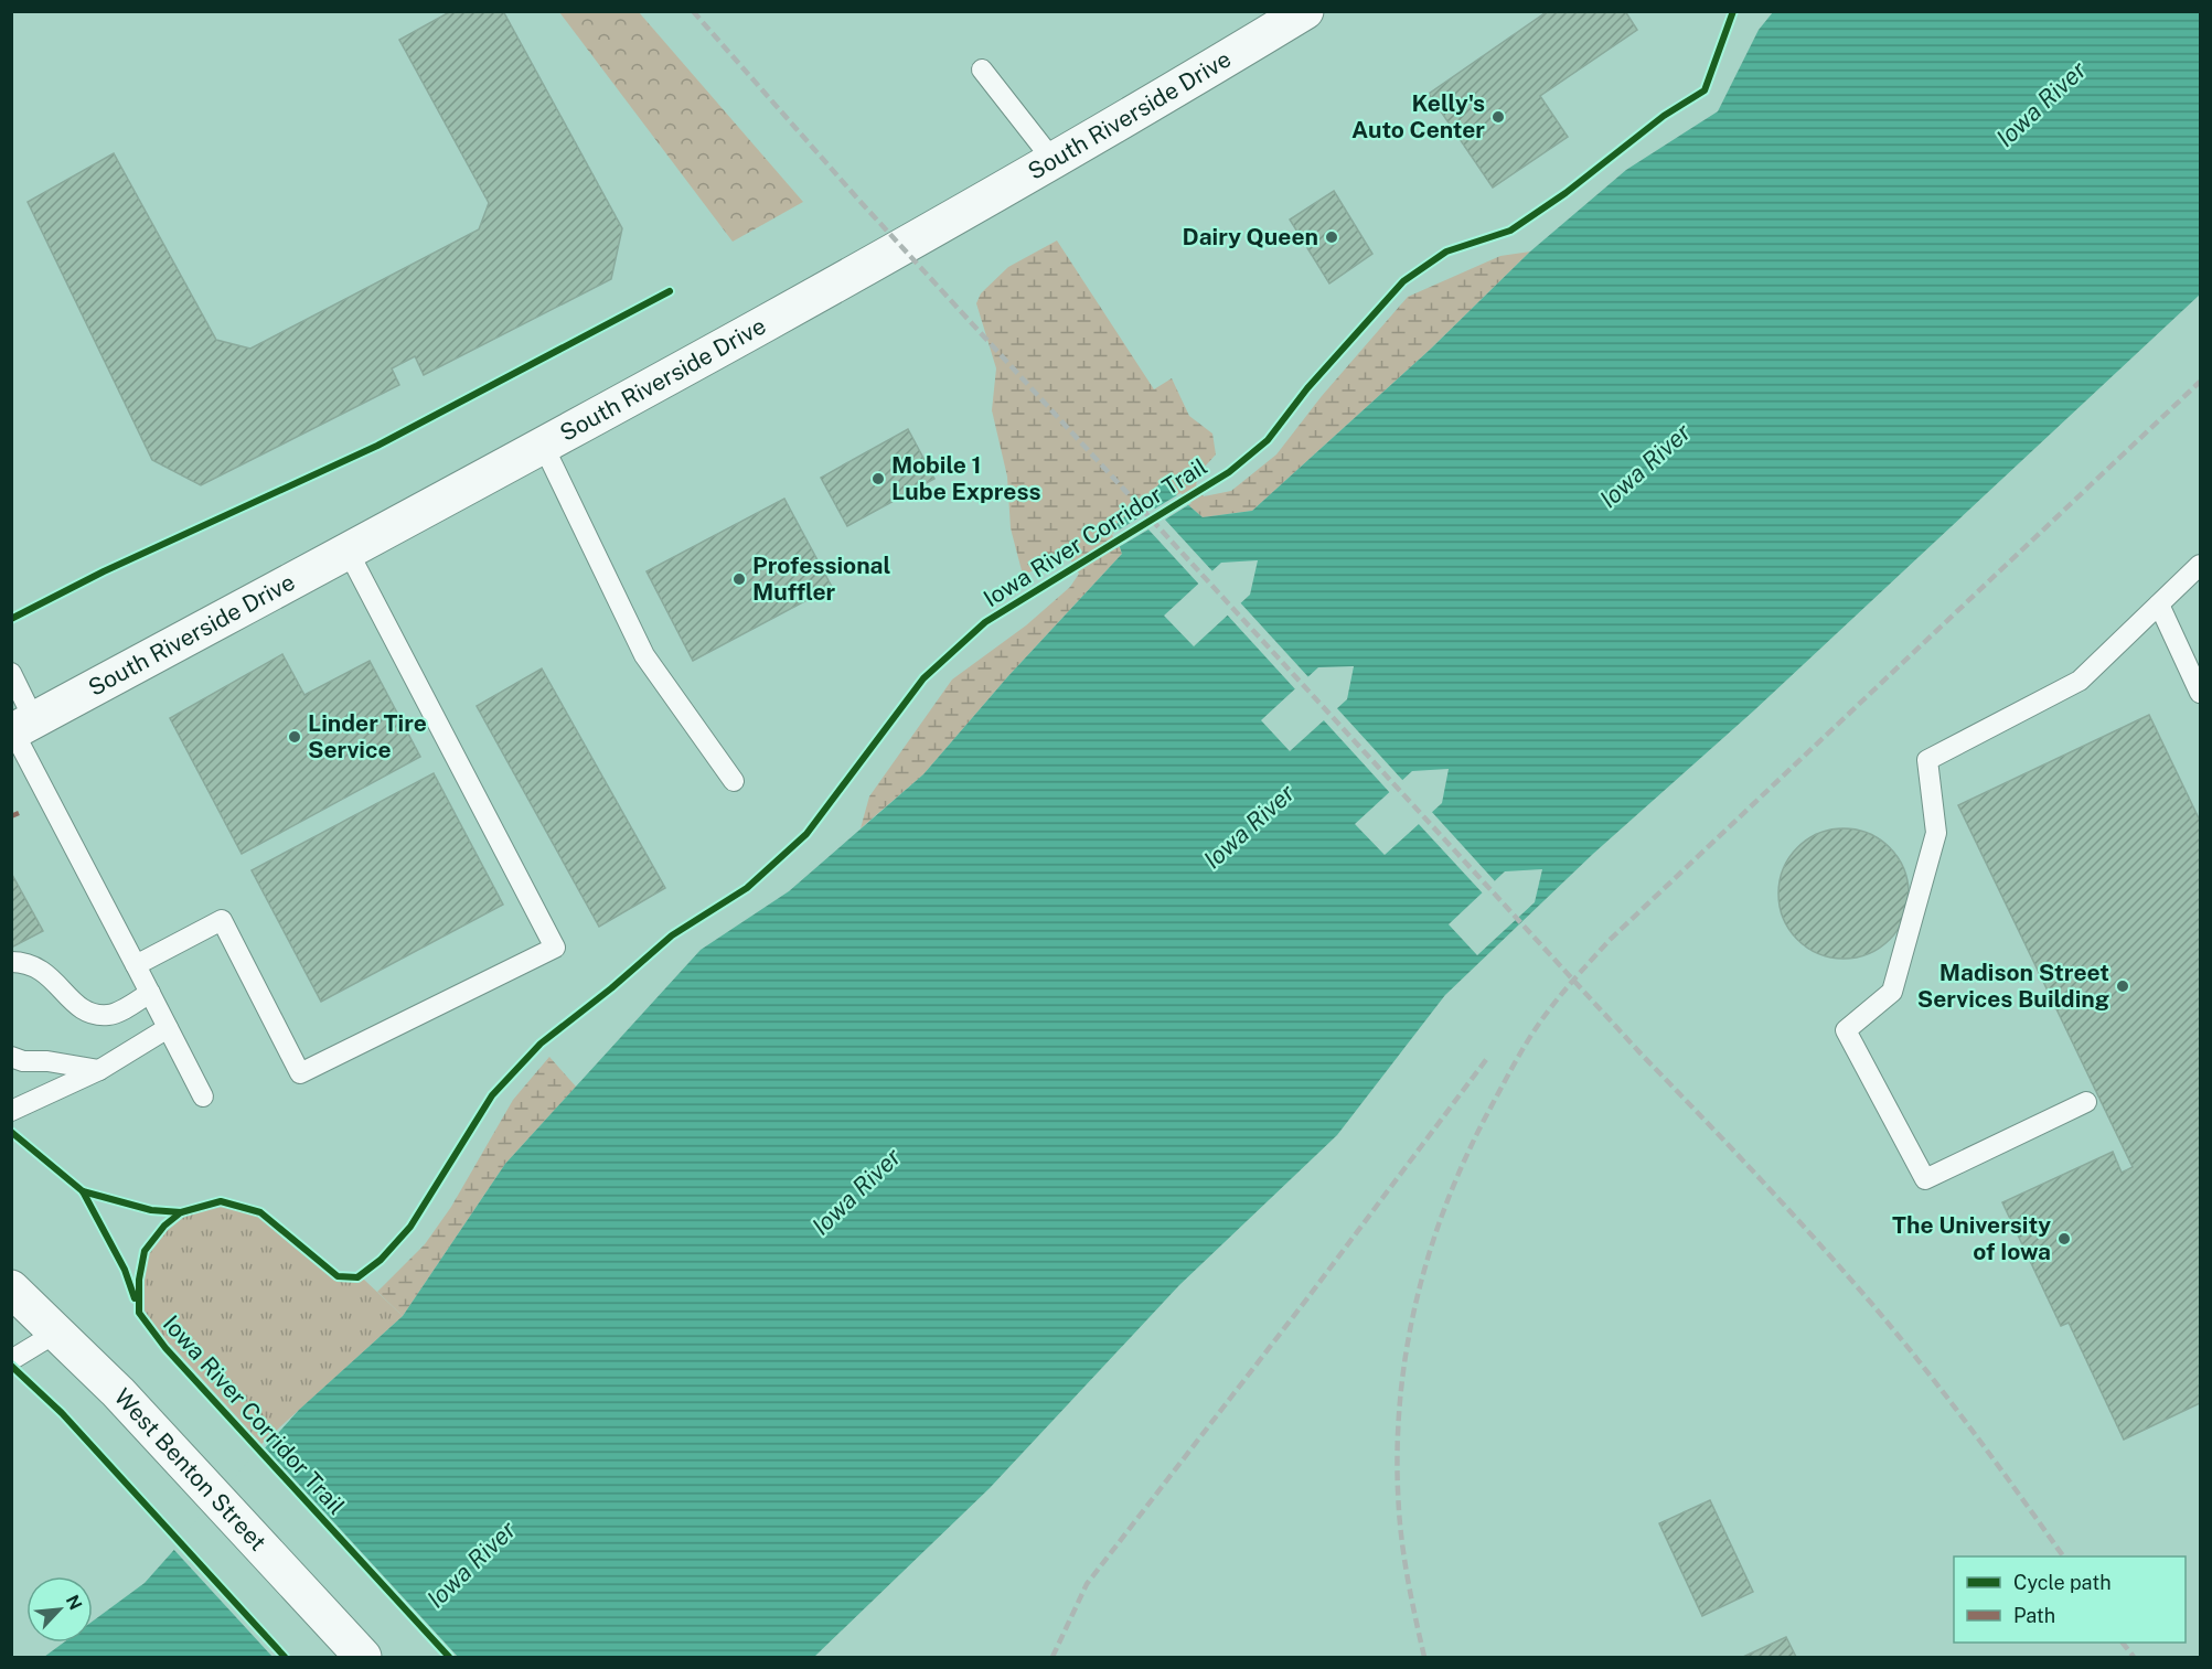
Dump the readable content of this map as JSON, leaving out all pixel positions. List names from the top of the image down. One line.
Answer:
{"streets":{"main road":["South Riverside Drive","West Benton Street"],"cycle path":["Iowa River Corridor Trail"]},"water":["Iowa River"],"places":["Kelly's Auto Center","Dairy Queen","Mobile 1 Lube Express","Professional Muffler","Linder Tire Service","Madison Street Services Building","The University of Iowa"],"legend":["Cycle path","Path"],"north":"top right"}
